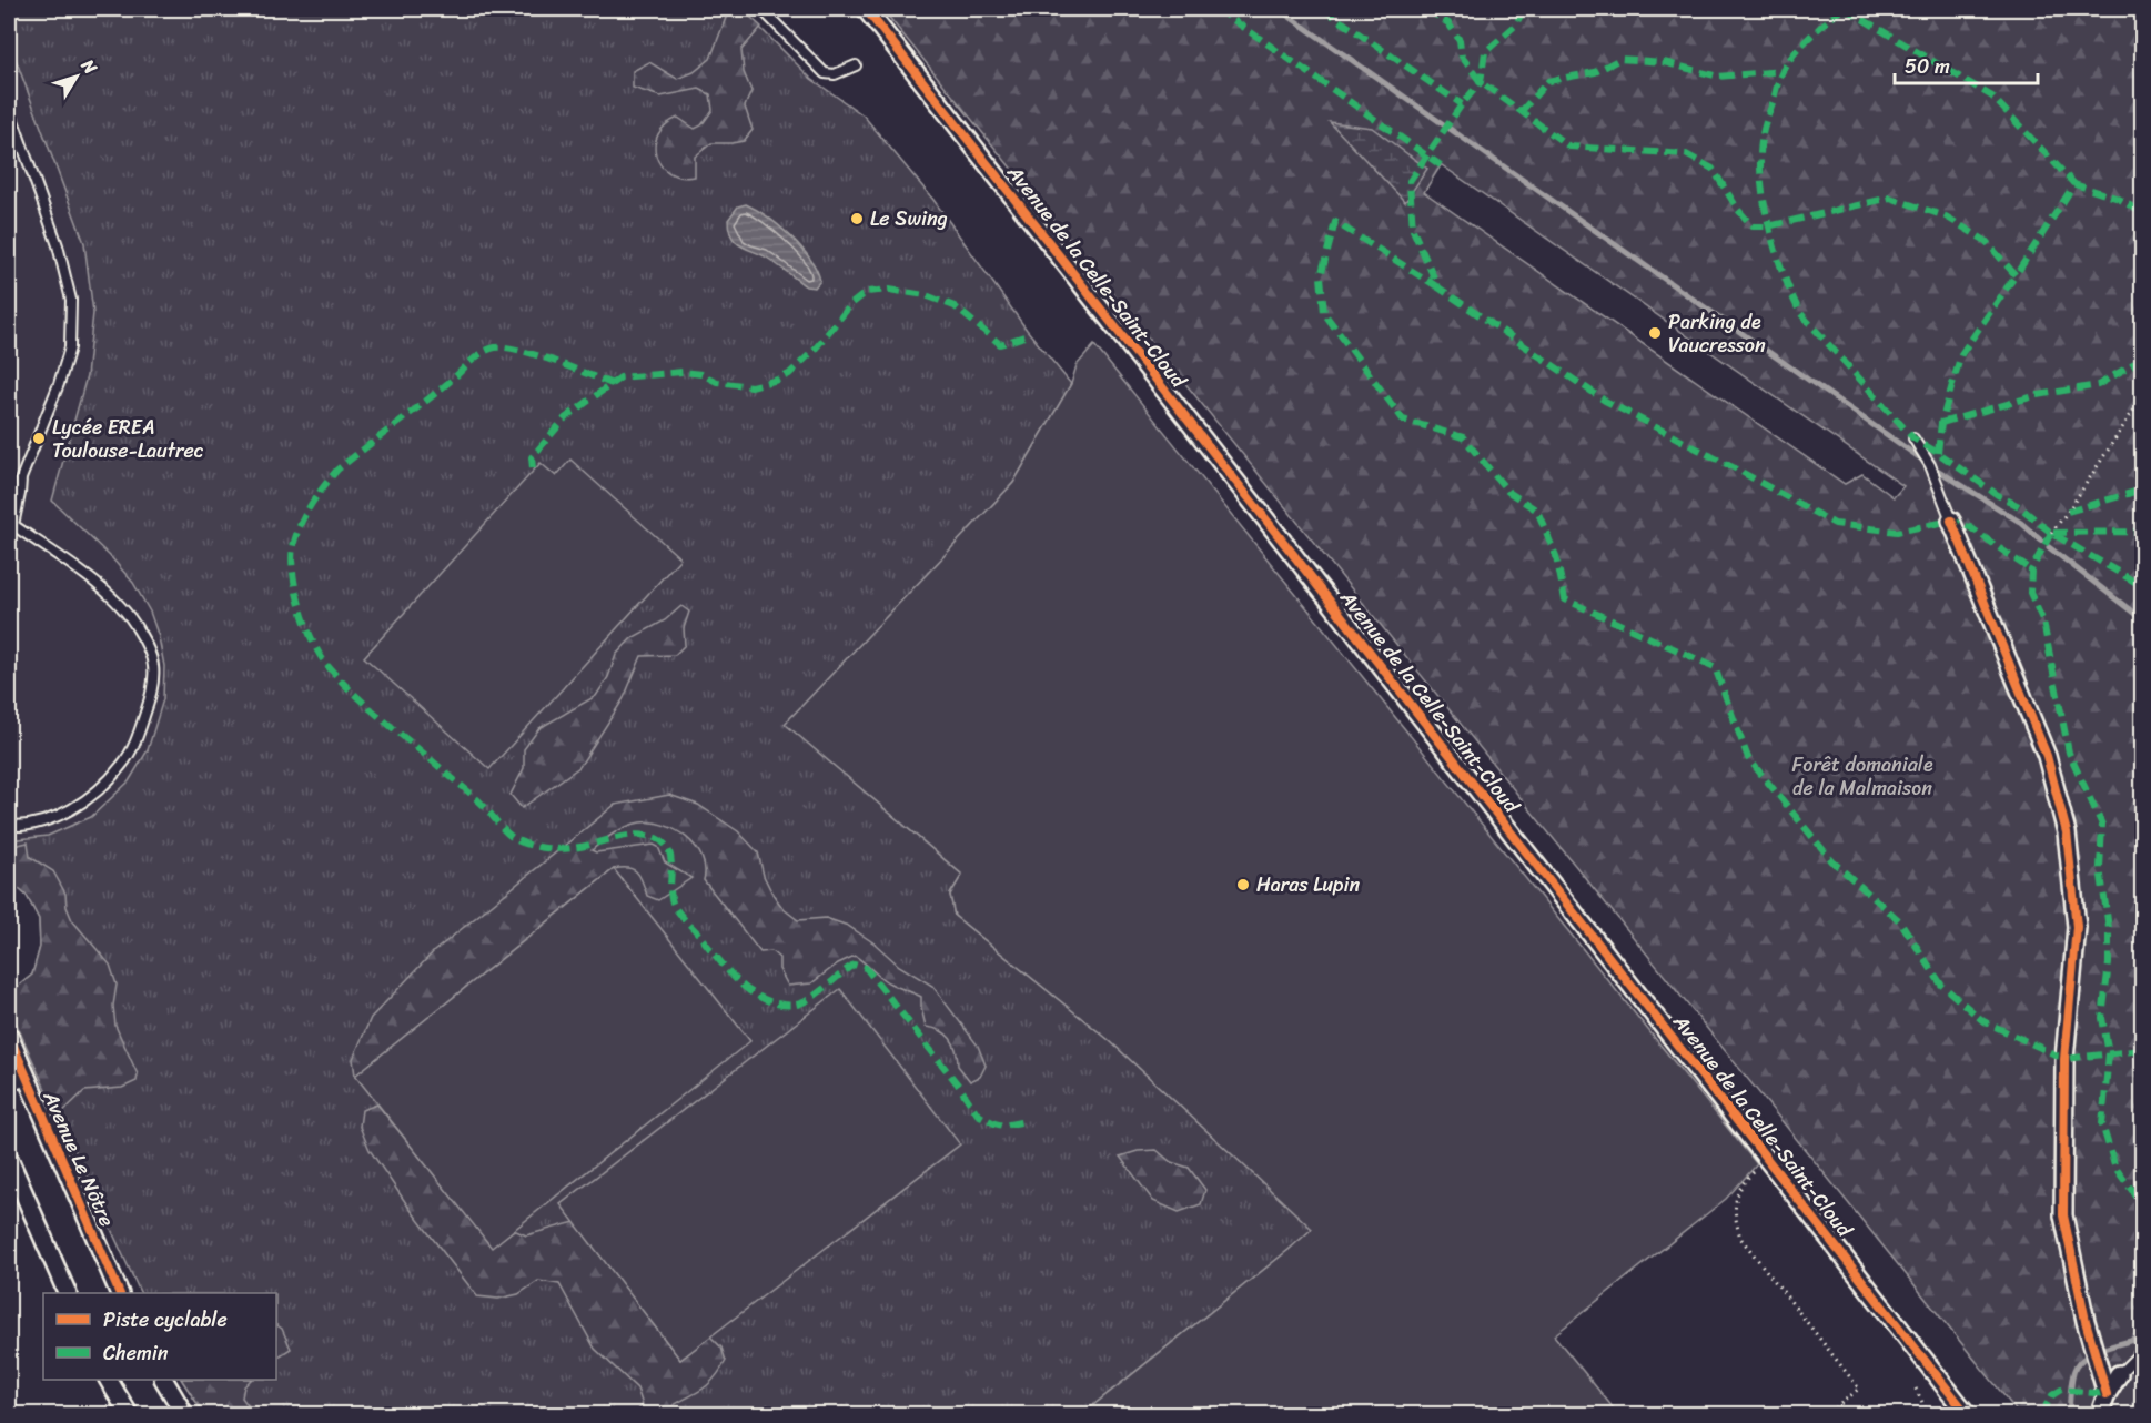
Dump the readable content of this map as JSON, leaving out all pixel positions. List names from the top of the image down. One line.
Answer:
{"streets":{"street":["Avenue de la Celle-Saint-Cloud","Avenue Le Nôtre"]},"parks":["Forêt domaniale de la Malmaison"],"places":["Le Swing","Parking de Vaucresson","Lycée EREA Toulouse-Lautrec","Haras Lupin"],"legend":["Piste cyclable","Chemin"],"scale_bar":"50 m","north":"top right"}
